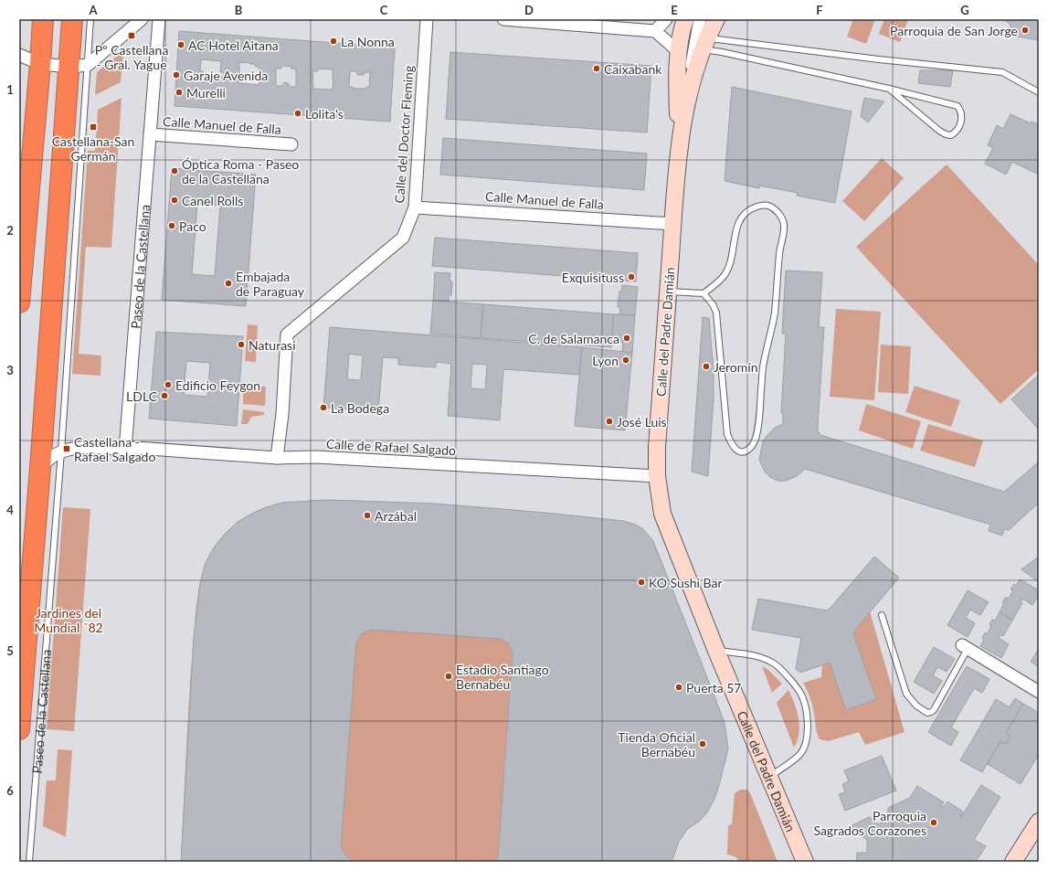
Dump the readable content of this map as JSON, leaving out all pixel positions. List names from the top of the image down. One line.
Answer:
{"streets":{"highway":["Paseo de la Castellana"],"street":["Calle Manuel de Falla","Calle del Doctor Fleming","Calle del Padre Damián","Calle de Rafael Salgado"]},"crossings":[["Calle Manuel de Falla","Calle del Doctor Fleming"],["Calle Manuel de Falla","Paseo de la Castellana"],["Calle Manuel de Falla","Calle del Padre Damián"],["Calle del Doctor Fleming","Calle de Rafael Salgado"],["Paseo de la Castellana","Calle de Rafael Salgado"],["Calle del Padre Damián","Calle de Rafael Salgado"]],"parks":["Jardines del Mundial ´82"],"places":{"other":["Parroquia de San Jorge","La Nonna","AC Hotel Aitana","Caixabank","Garaje Avenida","Murelli","Lolita's","Óptica Roma - Paseo de la Castellana","Canel Rolls","Paco","Exquisituss","Embajada de Paraguay","C. de Salamanca","Naturasi","Lyon","Jeromín","Edificio Feygon","LDLC","La Bodega","José Luis","Arzábal","KO Sushi Bar","Estadio Santiago Bernabéu","Puerta 57","Tienda Oficial Bernabéu","Parroquia Sagrados Corazones"],"transit":["Pº Castellana - Gral. Yague","Castellana-San Germán","Castellana - Rafael Salgado"]},"grid":{"columns":["A","B","C","D","E","F","G"],"rows":["1","2","3","4","5","6"]}}
